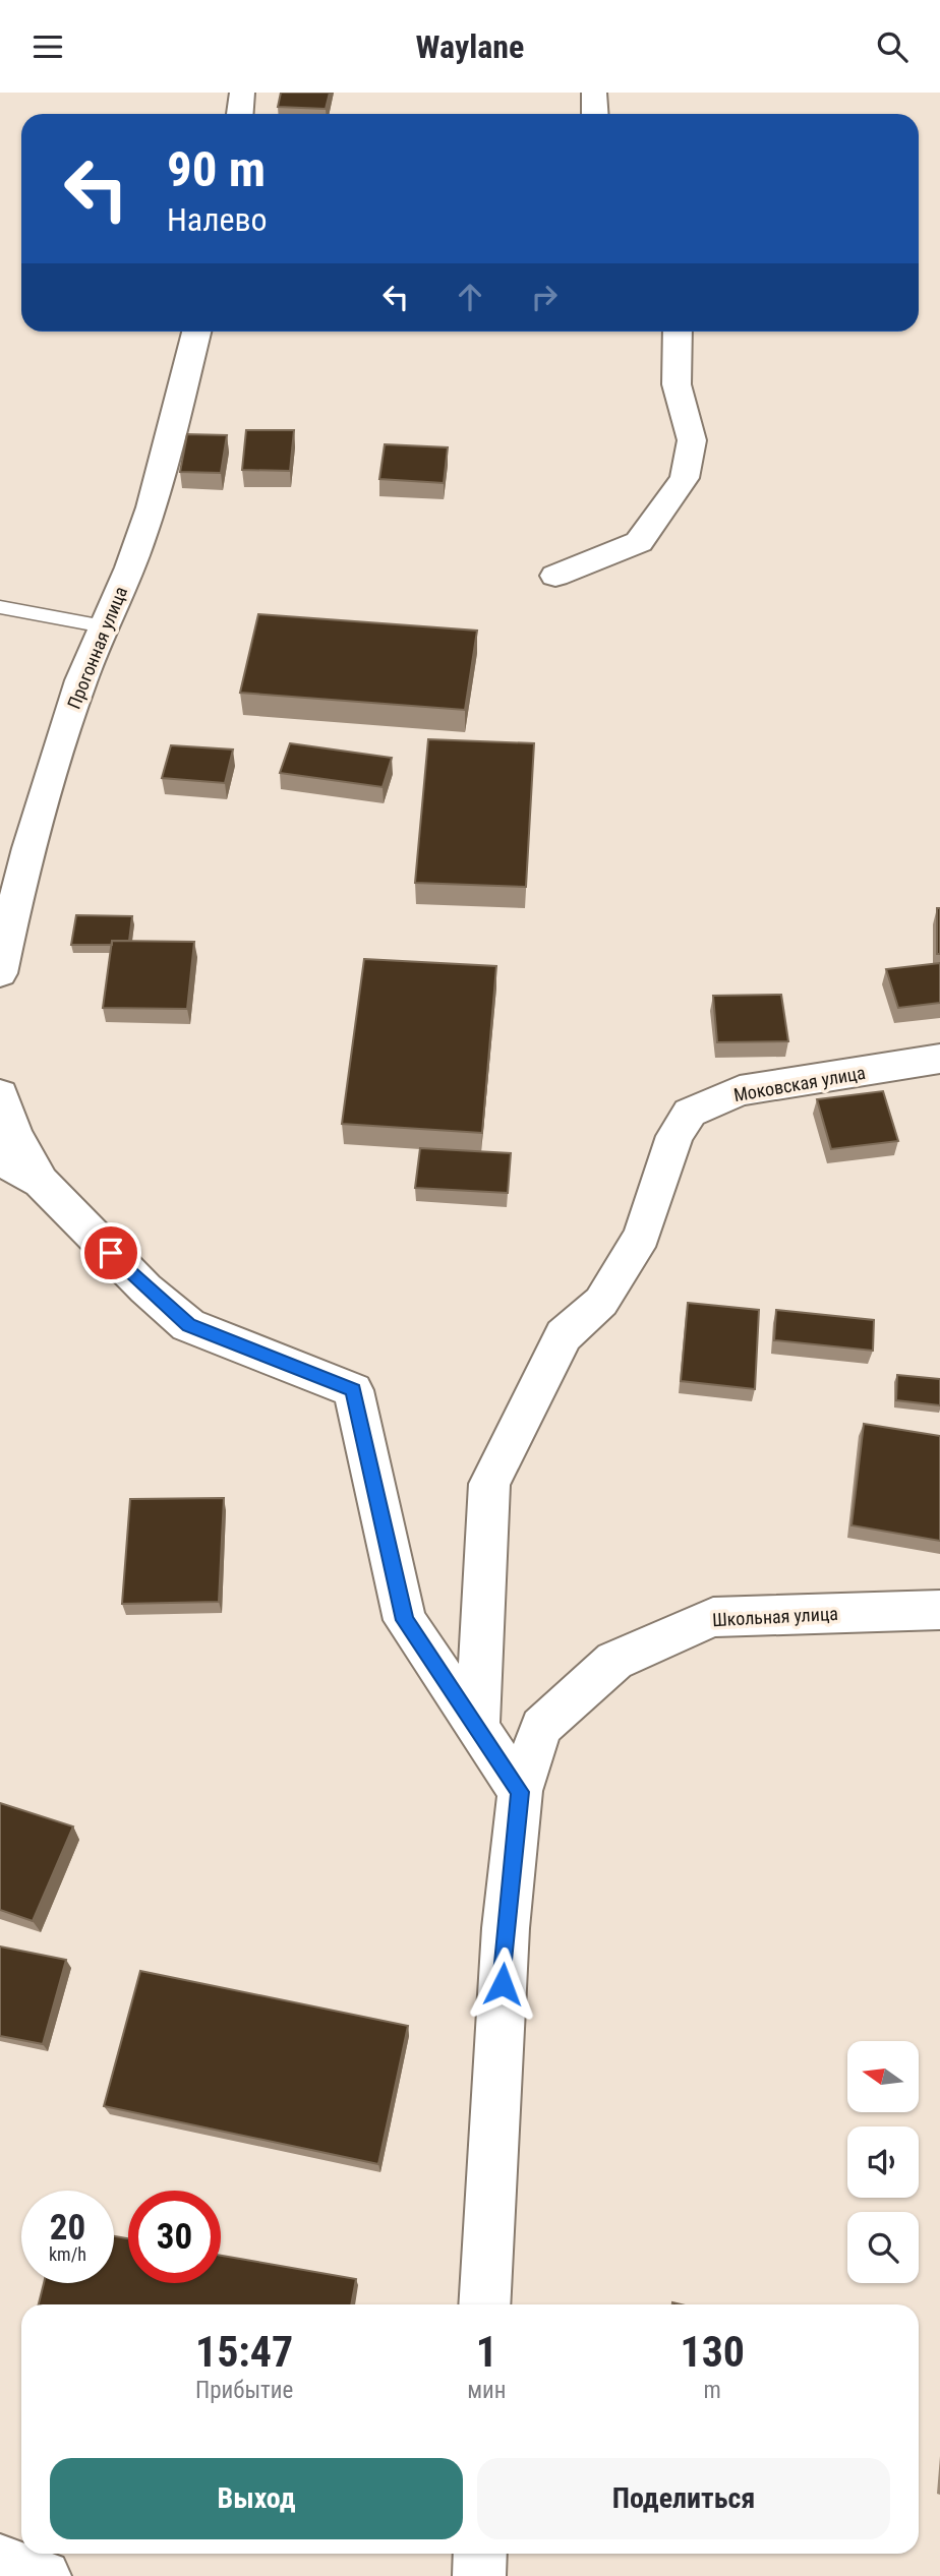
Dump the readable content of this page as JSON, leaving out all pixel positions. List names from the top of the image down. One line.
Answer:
{"streets":{"street":["Прогонная улица","Моковская улица","Школьная улица"]},"north":"left","page":{"header":"Waylane","turn":["90 m","Налево"],"speed":"20 km/h","limit":"30","eta":["15:47","Прибытие","1","мин","130","m"],"buttons":["Выход","Поделиться"]}}
